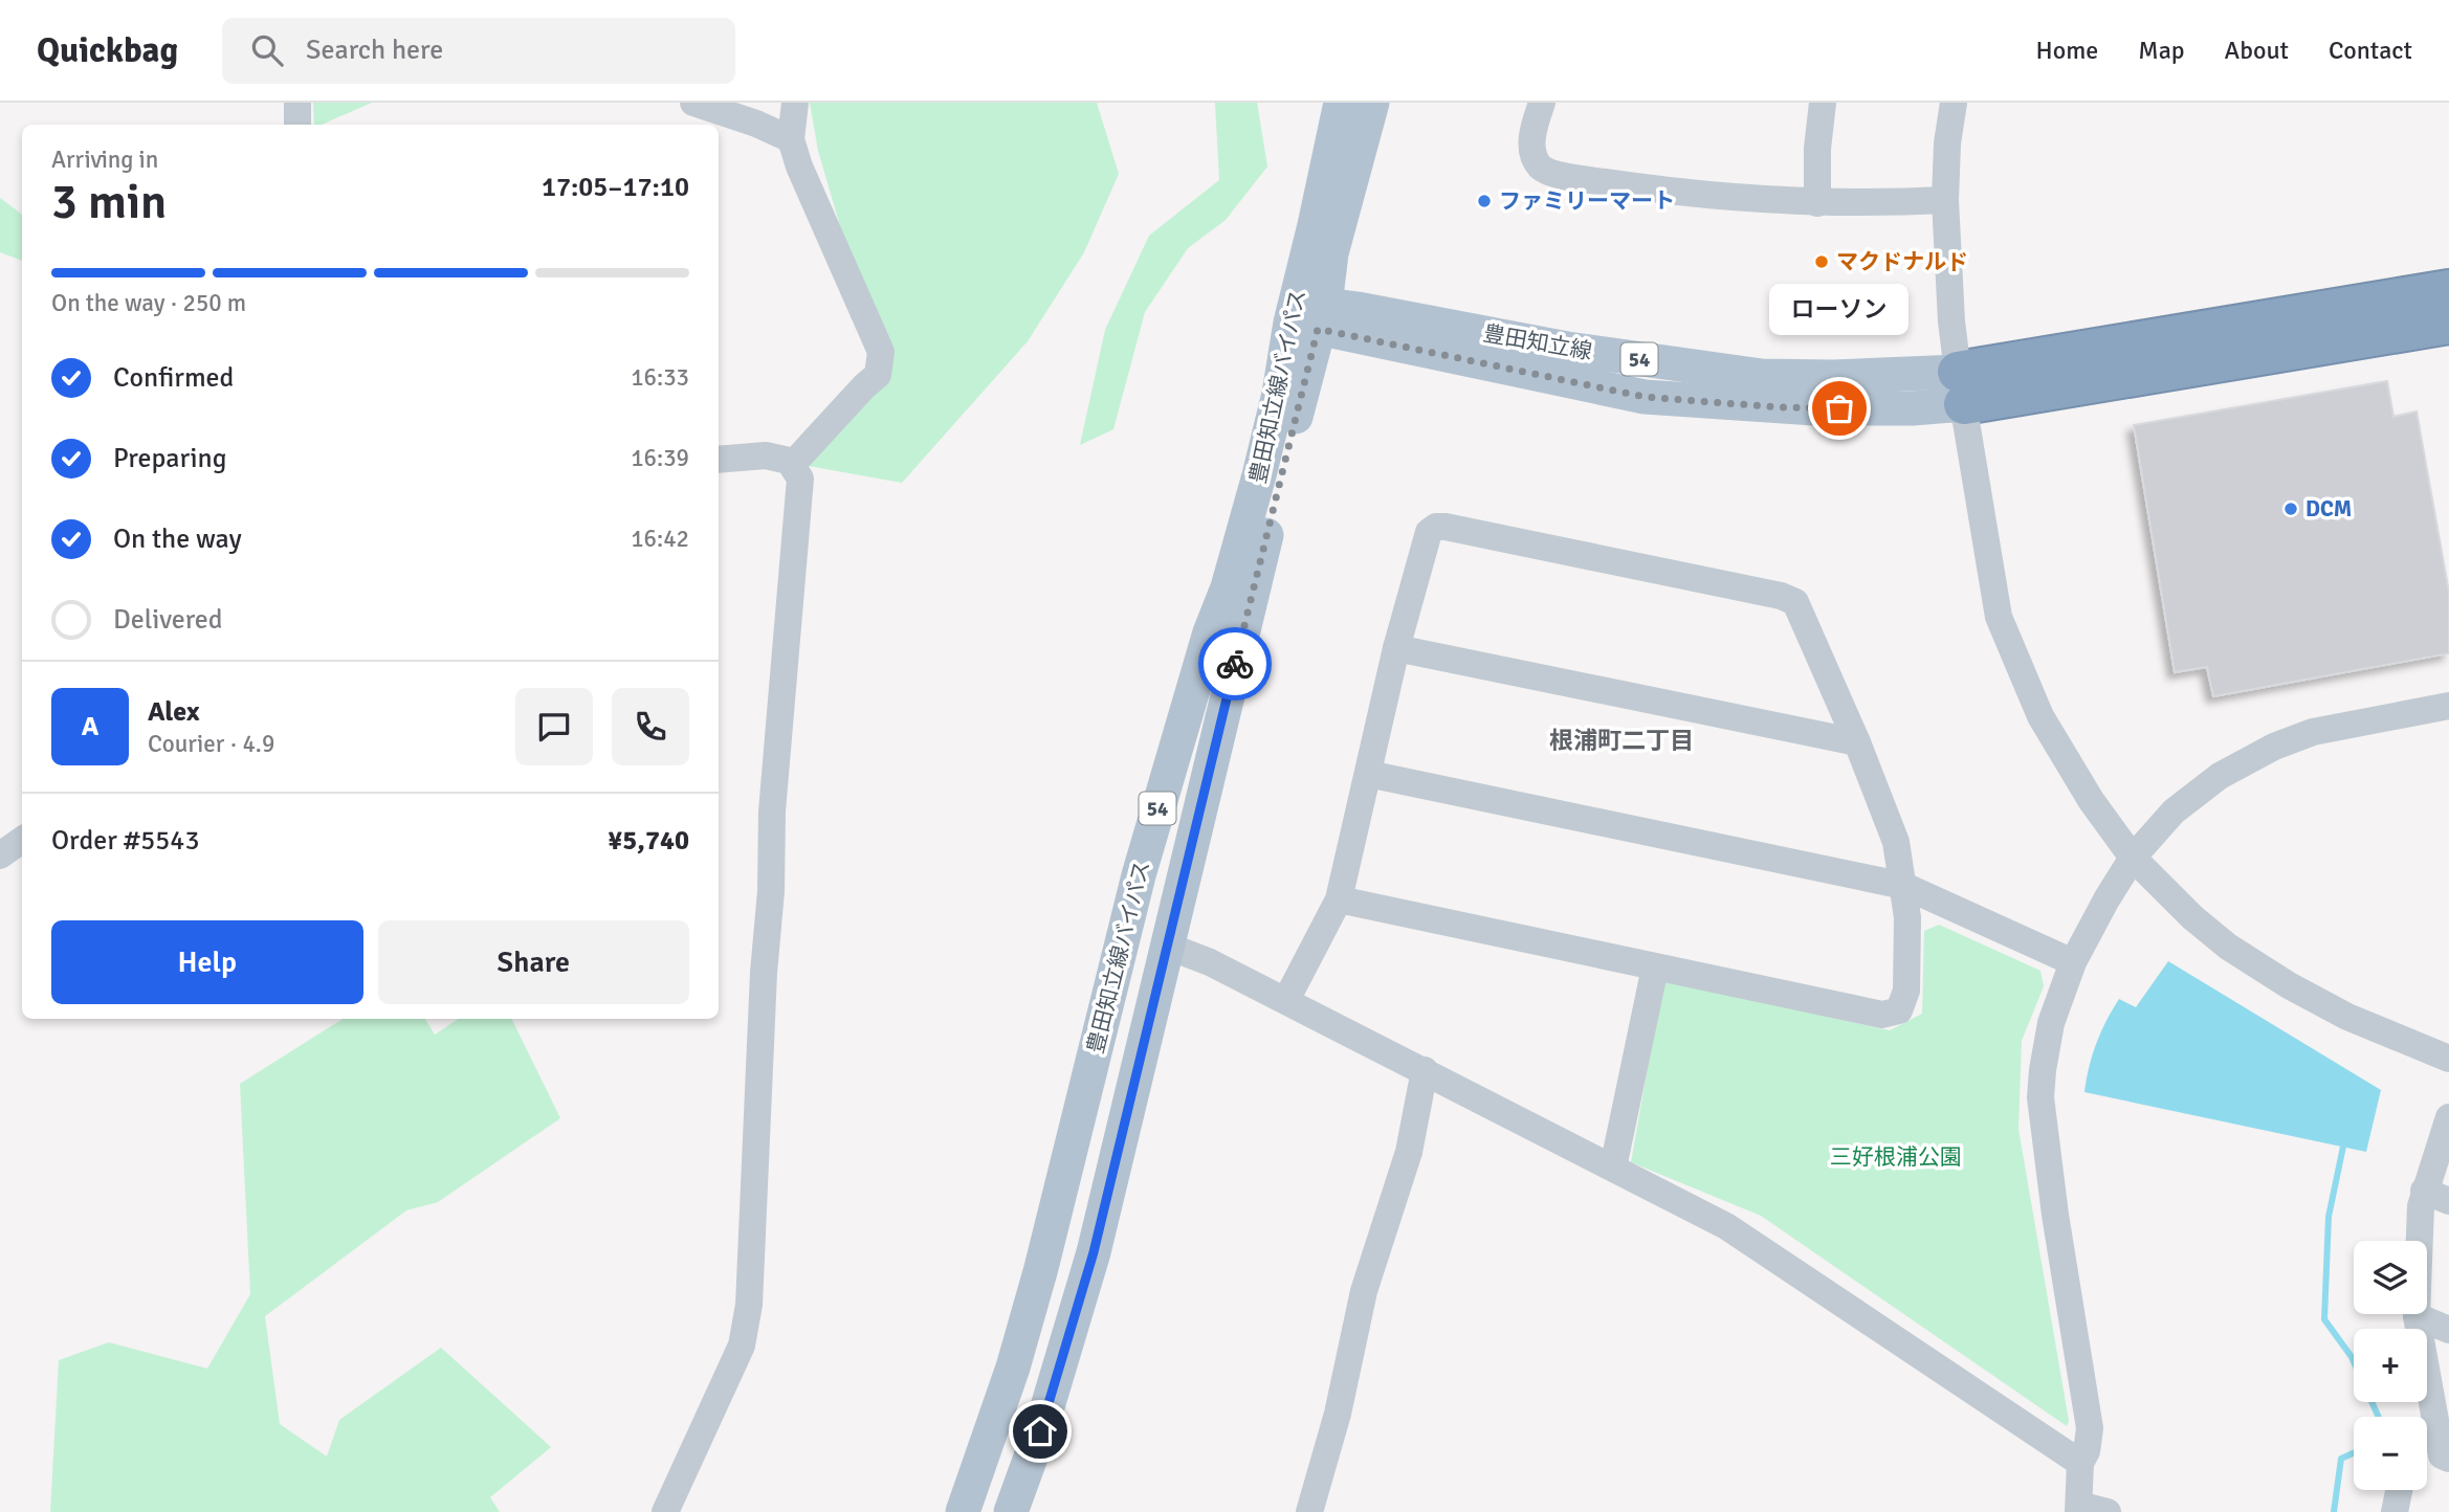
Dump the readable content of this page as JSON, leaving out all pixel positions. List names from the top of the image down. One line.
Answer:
{"streets":{"highway":["54"],"main road":["豊田知立線","豊田知立線バイパス"]},"crossings":[["豊田知立線","54"],["豊田知立線","豊田知立線バイパス"]],"districts":["根浦町二丁目"],"parks":["三好根浦公園"],"places":["ファミリーマート","マクドナルド","ローソン","DCM"],"page":{"header":"Quickbag","search":"Search here","nav":["Home","Map","About","Contact"],"heading":["3 min","Arriving in","17:05–17:10"],"panel":["Alex","Courier · 4.9","Order #5543","¥5,740"],"bar":"On the way · 250 m","bubble":"ローソン","list":[["Confirmed","16:33"],["Preparing","16:39"],["On the way","16:42"],"Delivered"],"round":"A","buttons":["Help","Share"],"map_buttons":["+","−"]}}
